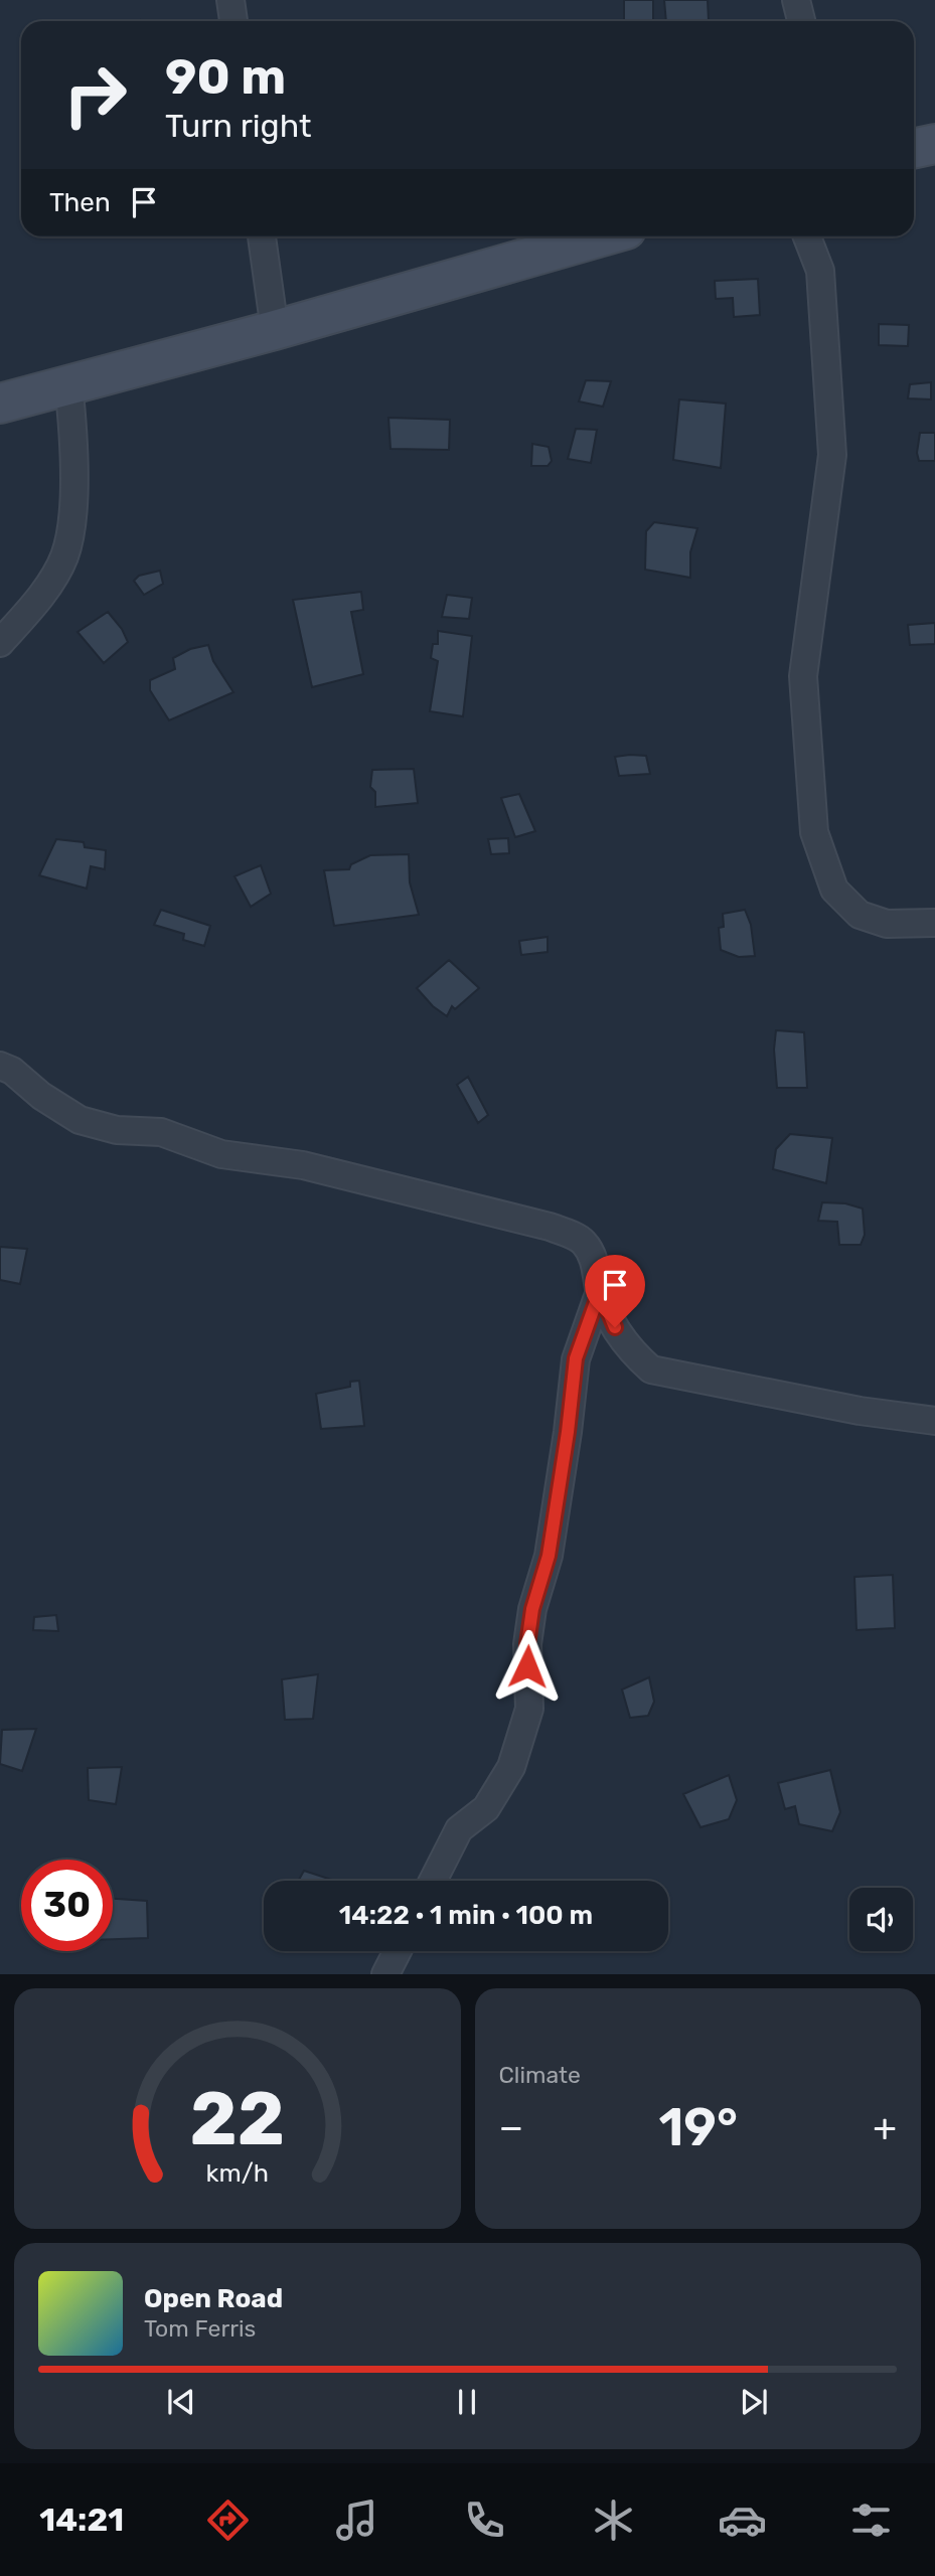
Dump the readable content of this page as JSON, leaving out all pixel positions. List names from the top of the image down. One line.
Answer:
{"page":{"turn":["90 m","Turn right"],"then":"Then","limit":"30","trip":"14:22 · 1 min · 100 m","tile":"Climate","heat":["−","19°","+"],"song":["Open Road","Tom Ferris"],"tabs":"14:21","gauge":["22","km/h"]}}
